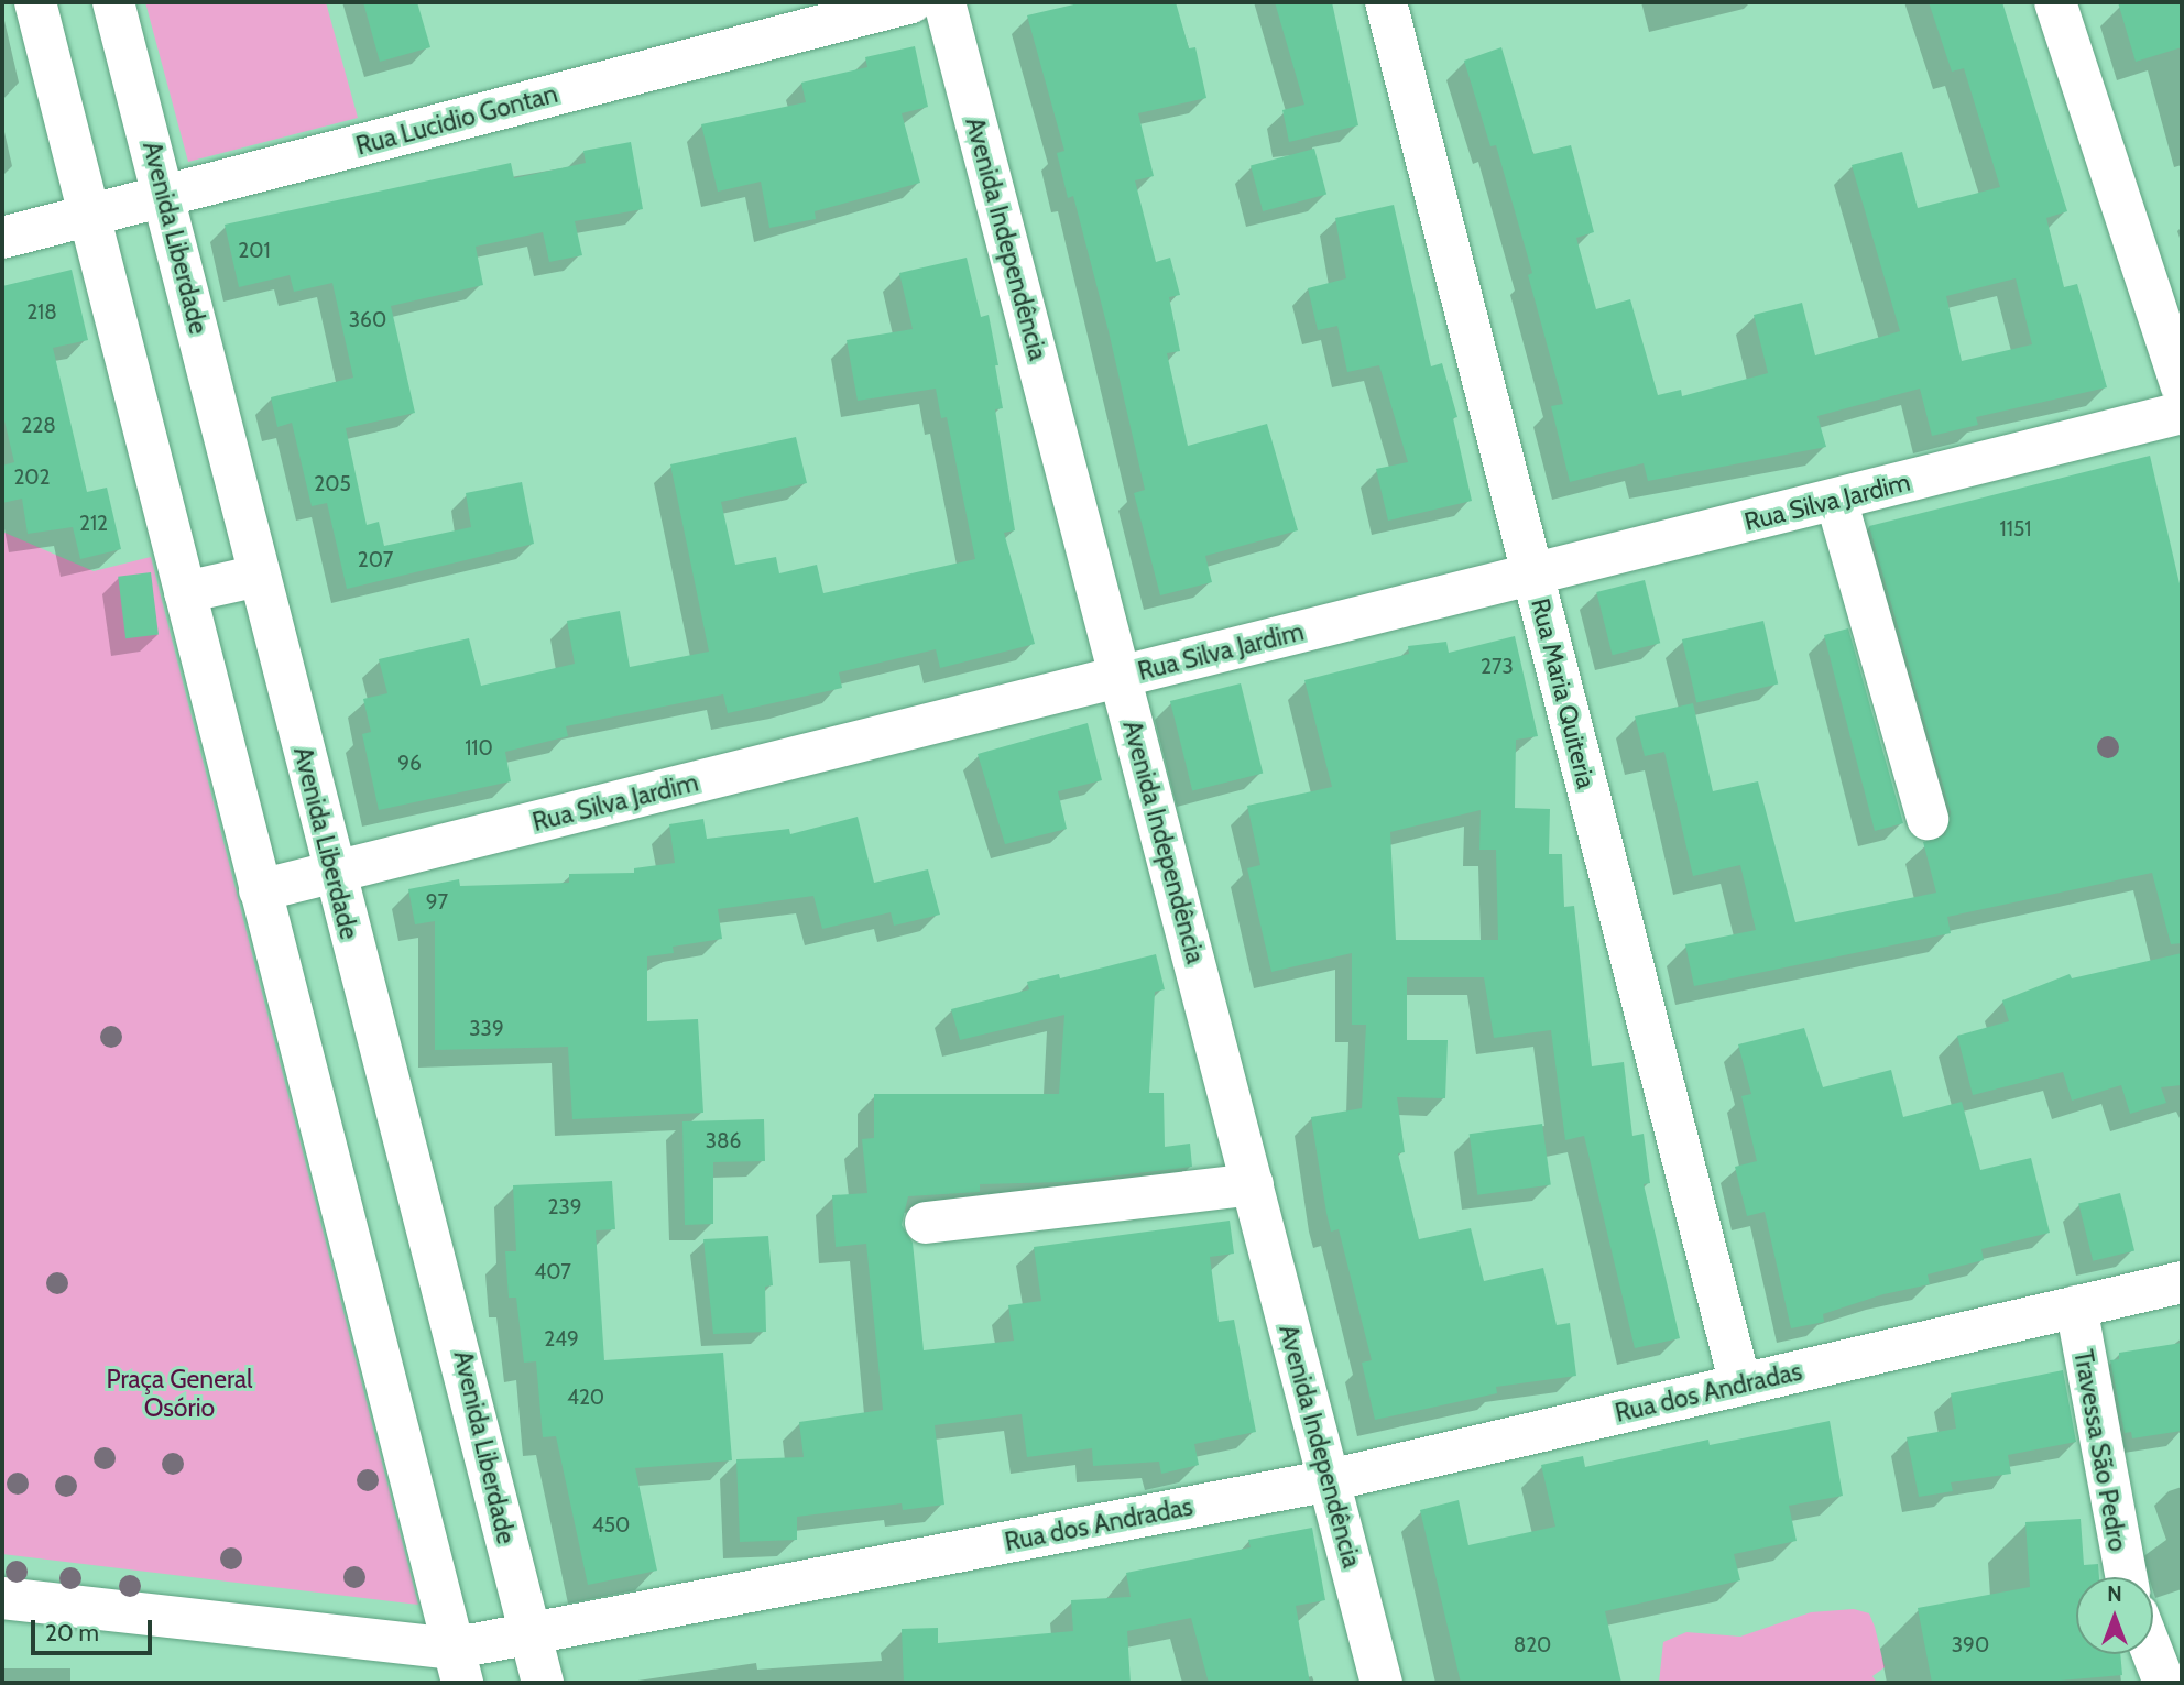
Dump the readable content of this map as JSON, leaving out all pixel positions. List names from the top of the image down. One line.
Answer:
{"streets":{"street":["Rua Lucidio Gontan","Avenida Liberdade","Avenida Independência","Rua Silva Jardim","Rua Maria Quiteria","Rua dos Andradas","Travessa São Pedro"]},"crossings":[["Rua Lucidio Gontan","Avenida Liberdade"],["Avenida Liberdade","Rua Silva Jardim"],["Avenida Liberdade","Rua dos Andradas"],["Avenida Independência","Rua Silva Jardim"],["Avenida Independência","Rua dos Andradas"],["Rua Silva Jardim","Rua Maria Quiteria"],["Rua Maria Quiteria","Rua dos Andradas"],["Rua dos Andradas","Travessa São Pedro"]],"parks":["Praça General Osório"],"house_numbers":["201","218","360","228","202","205","212","1151","207","273","110","96","97","339","386","239","407","249","420","450","820","390"],"scale_bar":"20 m","north":"top"}
